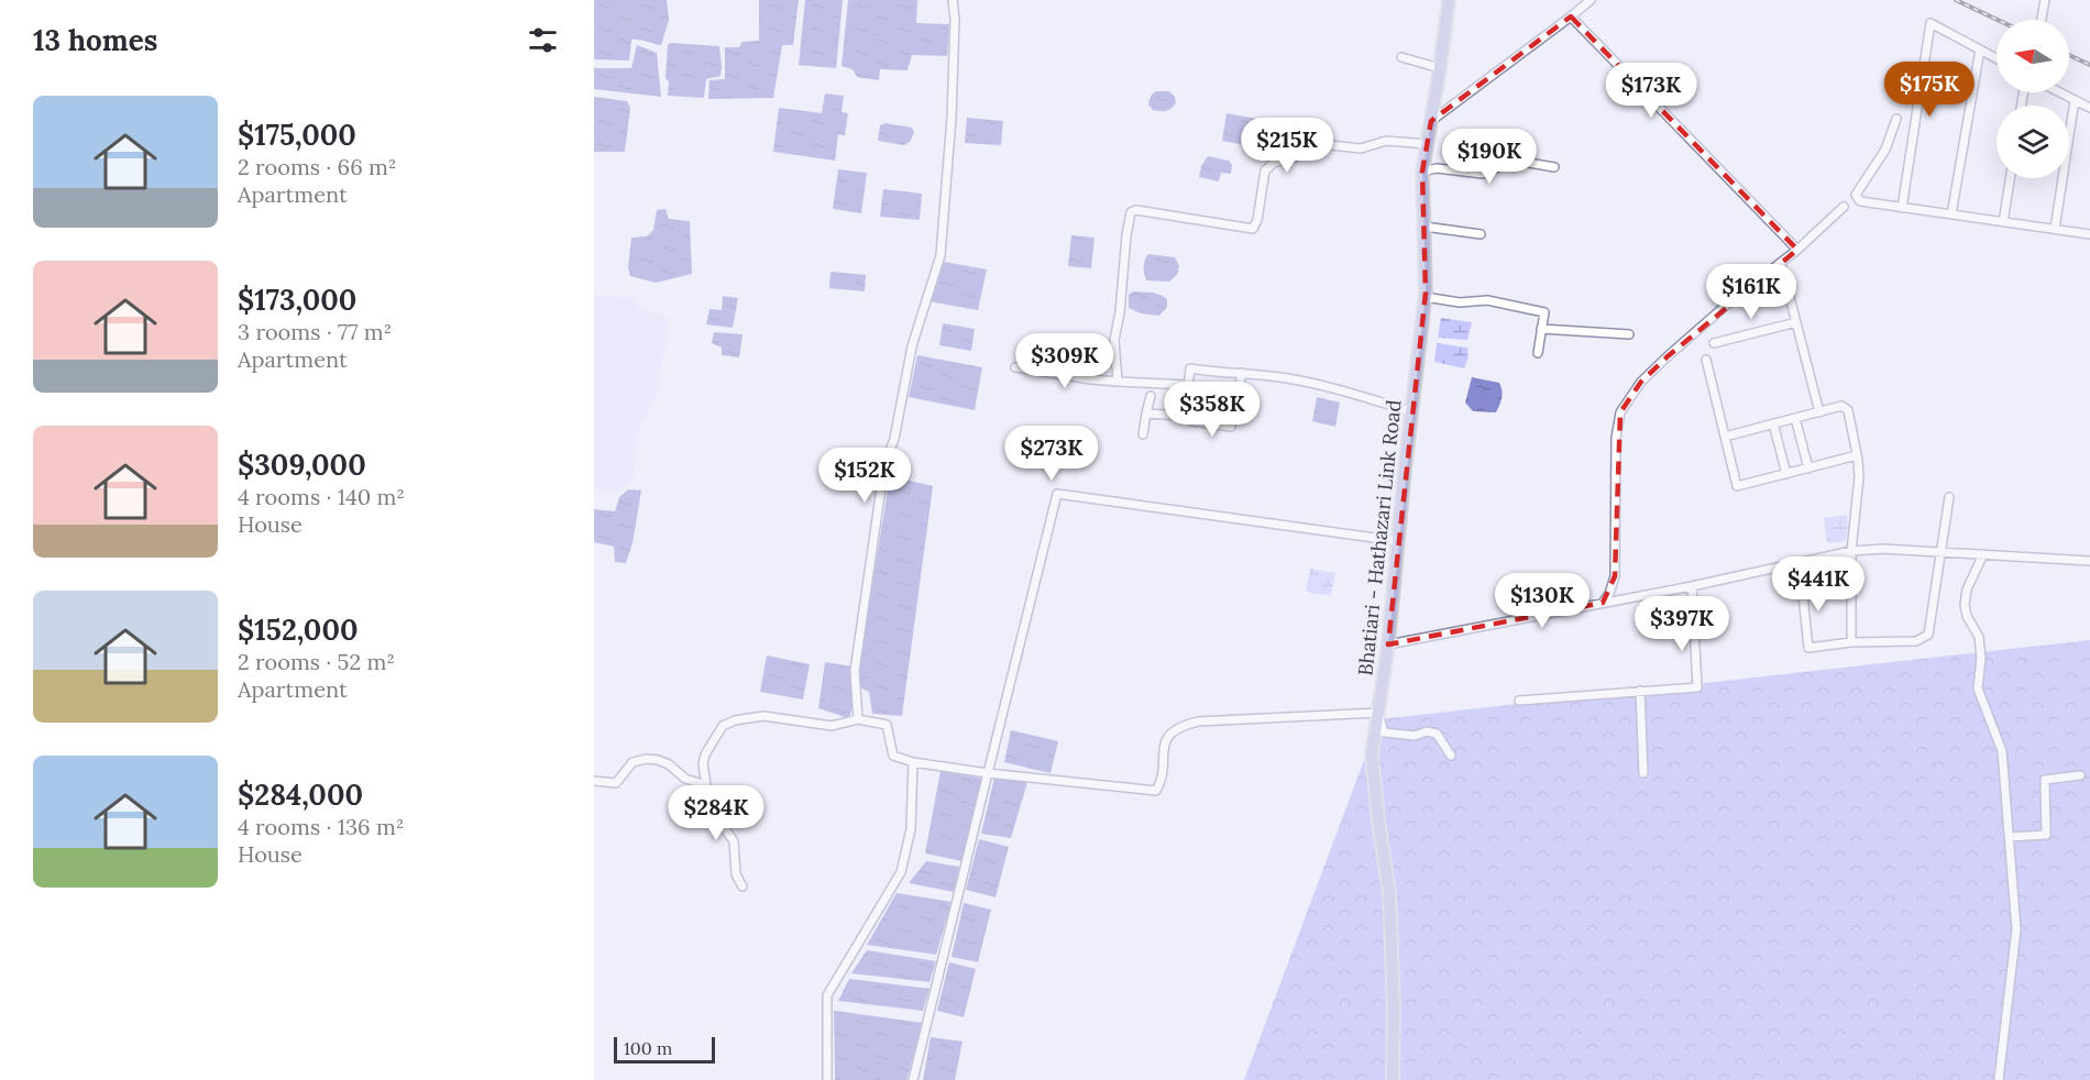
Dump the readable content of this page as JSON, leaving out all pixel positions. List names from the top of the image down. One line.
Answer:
{"streets":{"main road":["Bhatiari - Hathazari Link Road"]},"scale_bar":"100 m","north":"left","page":{"heading":"13 homes","price":["$175K","$173K","$215K","$190K","$161K","$309K","$358K","$273K","$152K","$441K","$130K","$397K","$284K"],"list":[{"name":"$175,000","note":"2 rooms · 66 m² · Apartment"},{"name":"$173,000","note":"3 rooms · 77 m² · Apartment"},{"name":"$309,000","note":"4 rooms · 140 m² · House"},{"name":"$152,000","note":"2 rooms · 52 m² · Apartment"},{"name":"$284,000","note":"4 rooms · 136 m² · House"}],"scale":"100 m"}}
